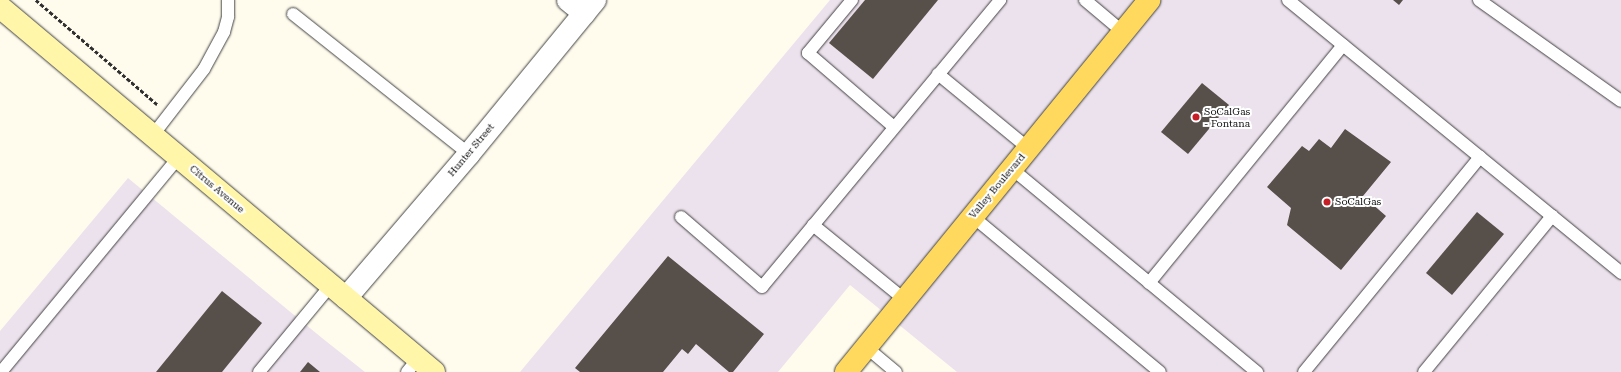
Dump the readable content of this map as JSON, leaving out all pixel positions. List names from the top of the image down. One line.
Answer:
{"streets":{"main road":["Valley Boulevard","Citrus Avenue"],"street":["Hunter Street"]},"crossings":[["Hunter Street","Citrus Avenue"]],"places":["SoCalGas - Fontana","SoCalGas"]}
